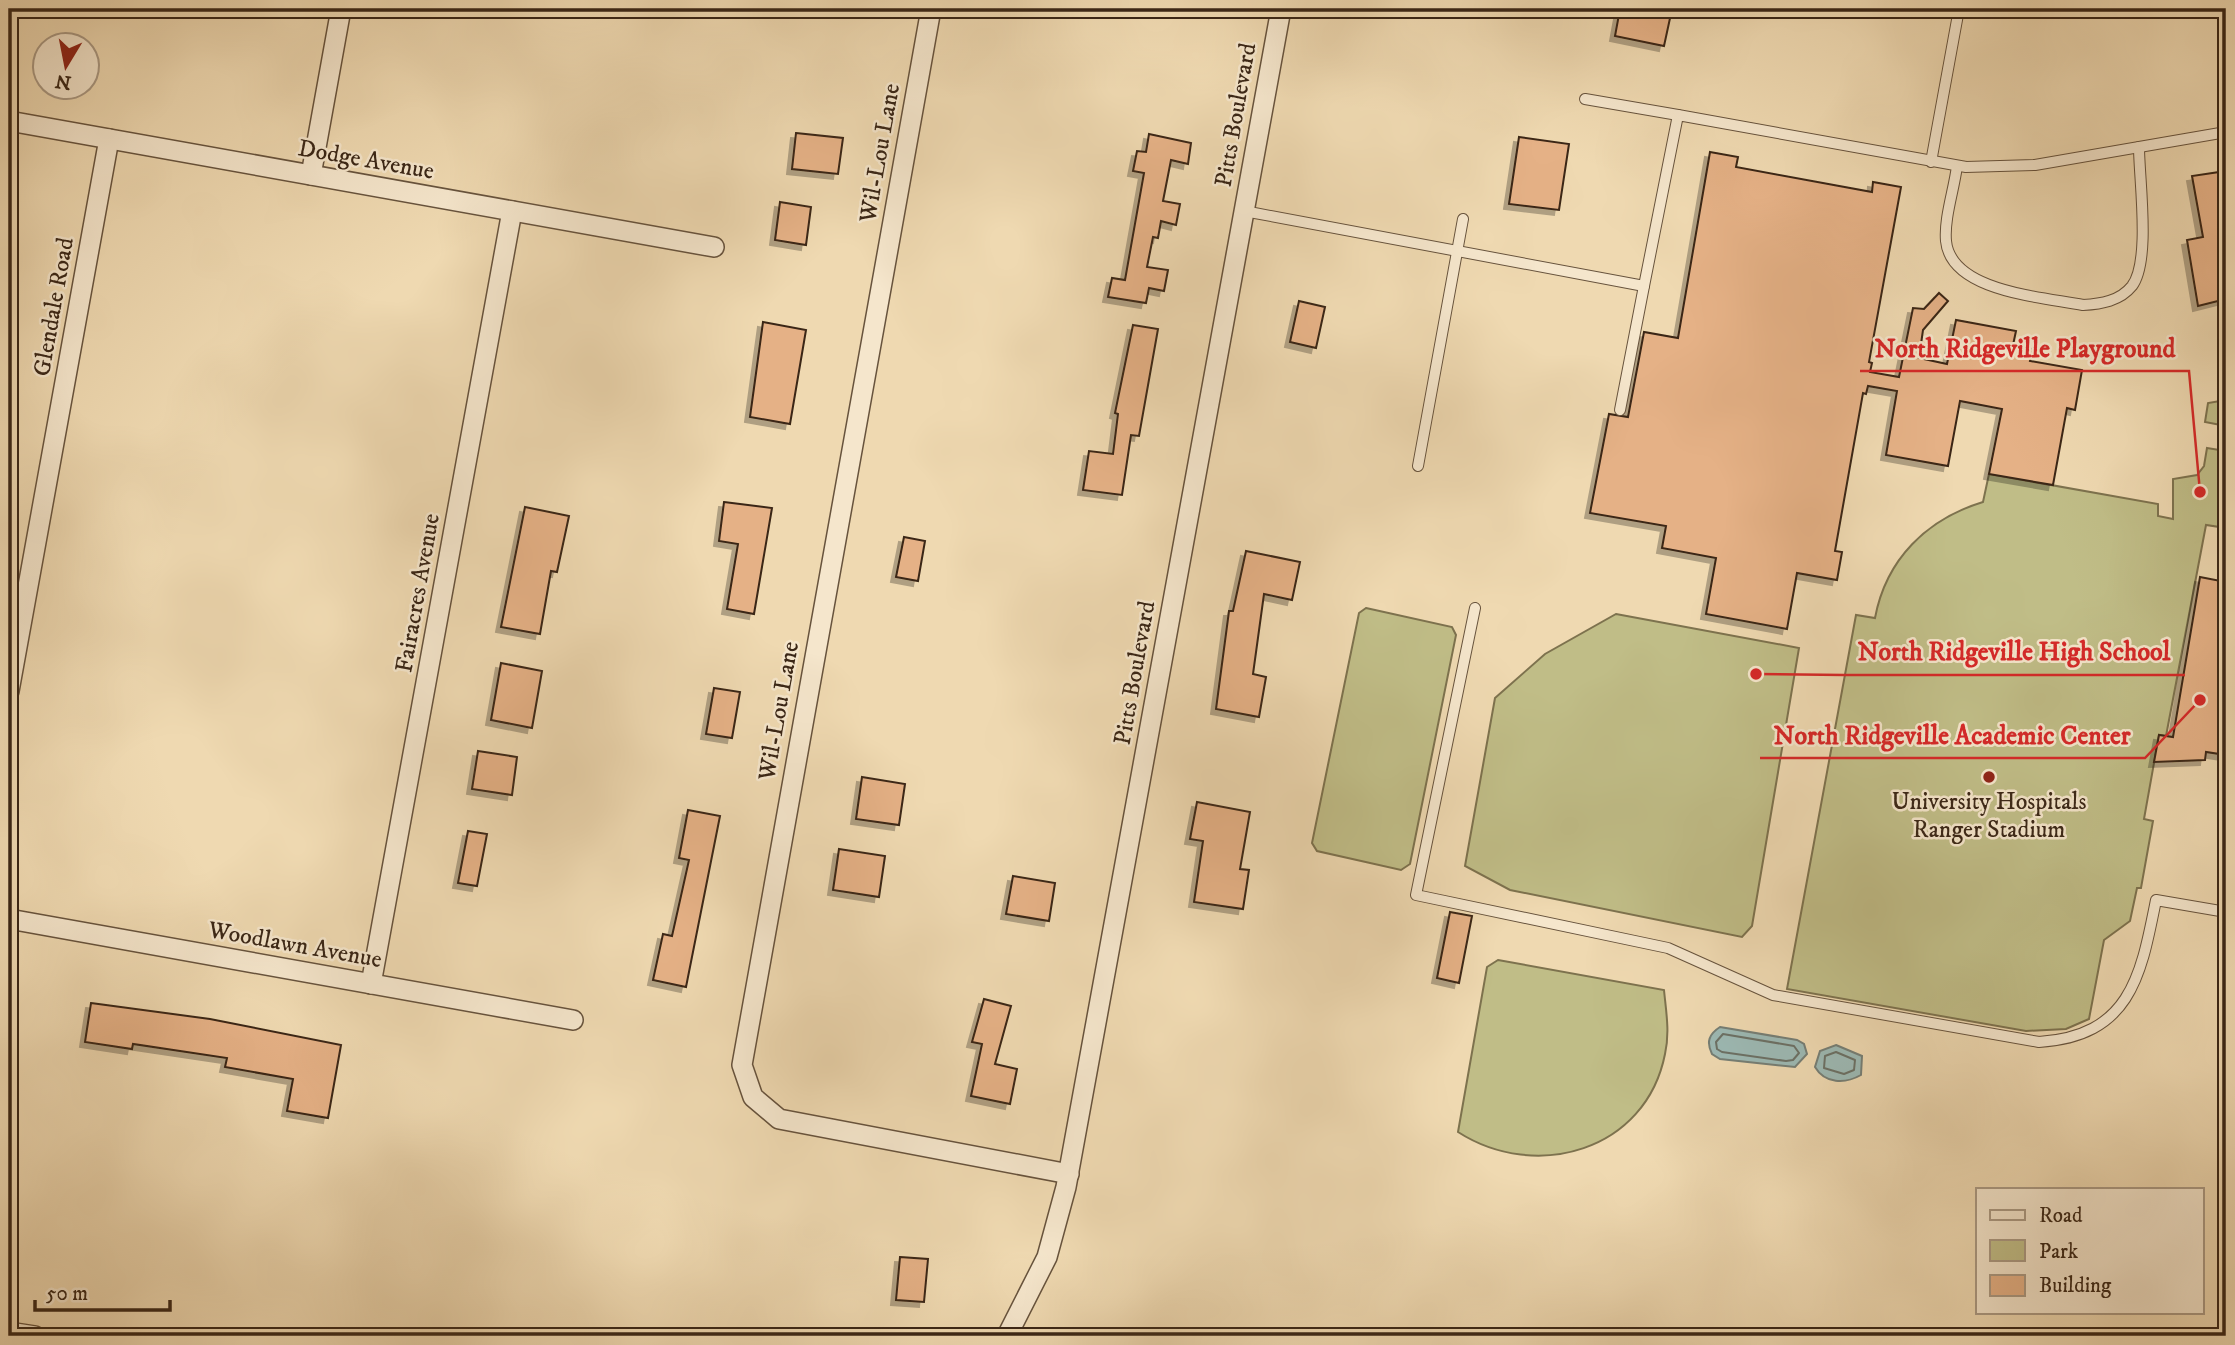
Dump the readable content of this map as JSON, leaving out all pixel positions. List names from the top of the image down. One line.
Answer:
{"streets":{"street":["Pitts Boulevard","Wil-Lou Lane","Dodge Avenue","Glendale Road","Fairacres Avenue","Woodlawn Avenue"]},"crossings":[["Pitts Boulevard","Wil-Lou Lane"],["Dodge Avenue","Glendale Road"],["Dodge Avenue","Fairacres Avenue"],["Fairacres Avenue","Woodlawn Avenue"]],"places":["North Ridgeville Playground","North Ridgeville High School","North Ridgeville Academic Center","University Hospitals Ranger Stadium"],"legend":["Road","Park","Building"],"scale_bar":"50 m","north":"bottom"}
